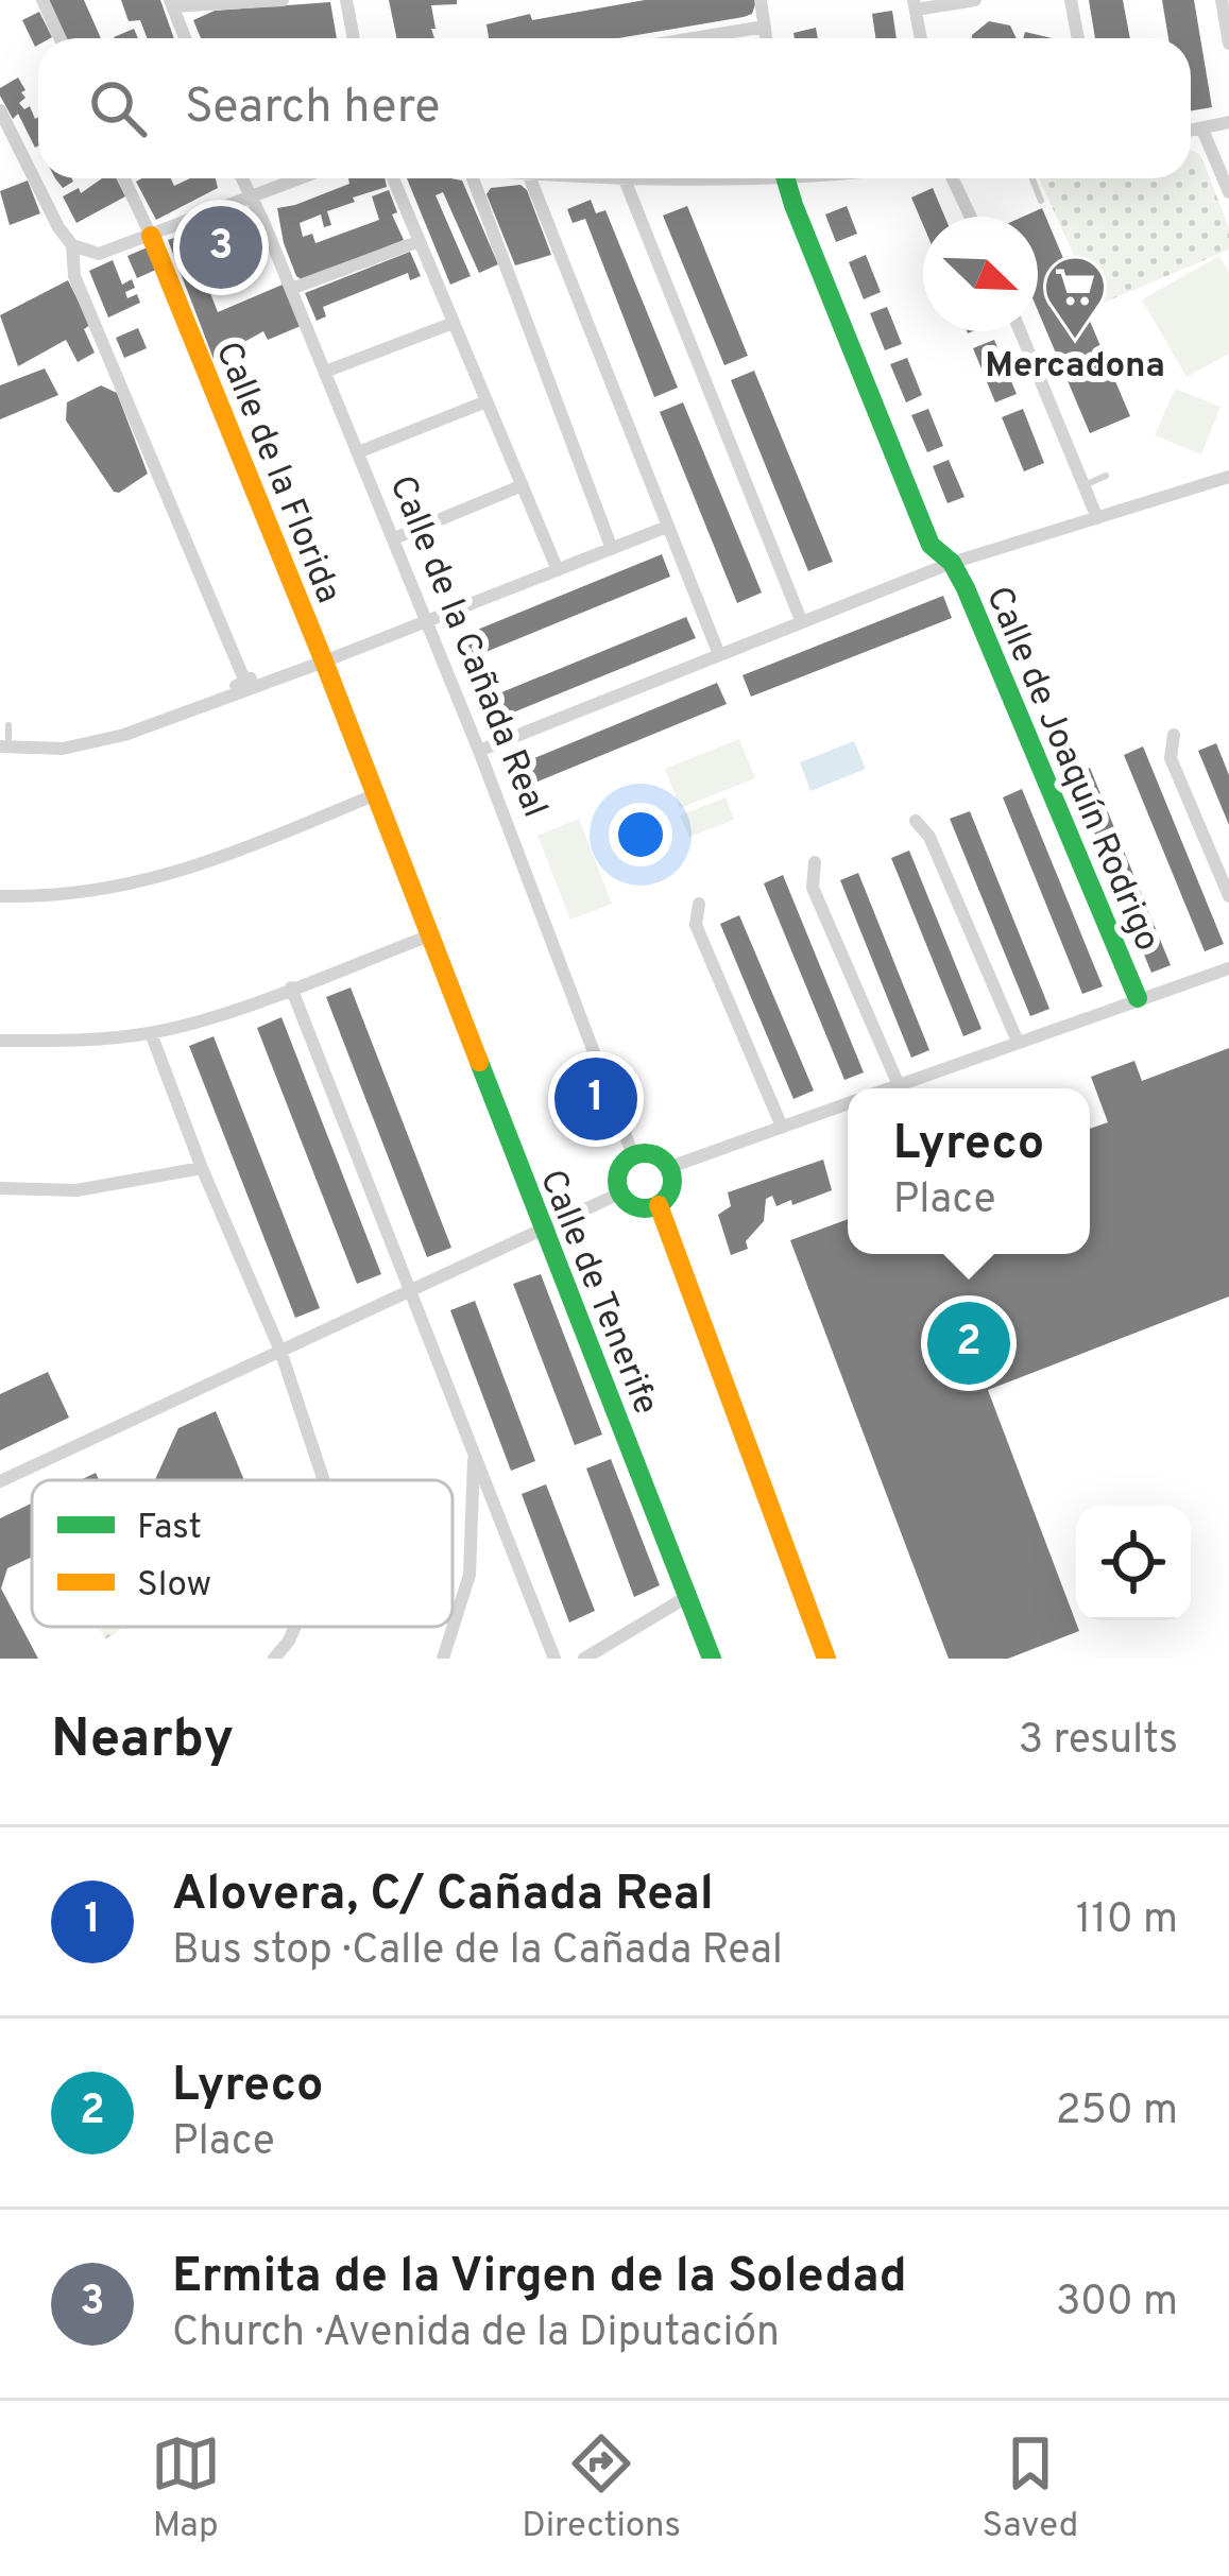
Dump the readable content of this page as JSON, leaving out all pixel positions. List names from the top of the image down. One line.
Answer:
{"streets":{"street":["Calle de la Florida","Calle de la Cañada Real","Calle de Joaquín Rodrigo","Calle de Tenerife"]},"crossings":[["Calle de la Florida","Calle de Tenerife"]],"places":{"supermarket":["Mercadona"]},"legend":["Fast","Slow"],"north":"bottom right","page":{"search":"Search here","pins":["3","1","2"],"popup":["Lyreco","Place"],"heading":["Nearby","3 results"],"list":[{"mark":"1","name":"Alovera, C/ Cañada Real","note":"Bus stop · Calle de la Cañada Real","value":"110 m"},{"mark":"2","name":"Lyreco","note":"Place","value":"250 m"},{"mark":"3","name":"Ermita de la Virgen de la Soledad","note":"Church · Avenida de la Diputación","value":"300 m"}],"nav":["Map","Directions","Saved"]}}
